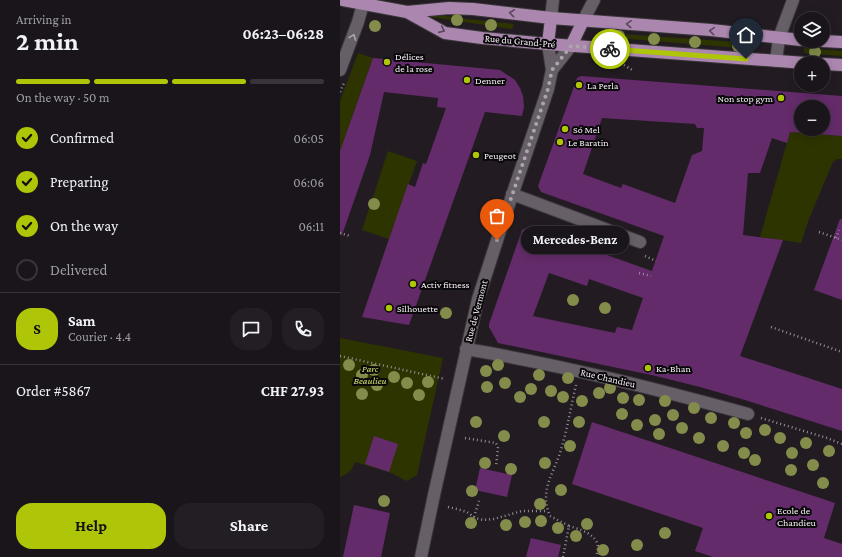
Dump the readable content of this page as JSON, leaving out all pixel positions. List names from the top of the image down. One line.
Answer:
{"streets":{"main road":["Rue du Grand-Pré"],"street":["Rue de Vermont","Rue Chandieu"]},"crossings":[["Rue du Grand-Pré","Rue de Vermont"],["Rue de Vermont","Rue Chandieu"]],"parks":["Parc Beaulieu"],"places":["Délices de la rose","Denner","La Perla","Non stop gym","Só Mel","Le Baratin","Peugeot","Mercedes-Benz","Activ fitness","Silhouette","Ka-Bhan","Ecole de Chandieu"],"page":{"heading":["2 min","Arriving in","06:23–06:28"],"panel":["Sam","Courier · 4.4","Order #5867","CHF 27.93"],"map_buttons":["+","−"],"bar":"On the way · 50 m","list":[["Confirmed","06:05"],["Preparing","06:06"],["On the way","06:11"],"Delivered"],"bubble":"Mercedes-Benz","round":"S","buttons":["Help","Share"]}}
